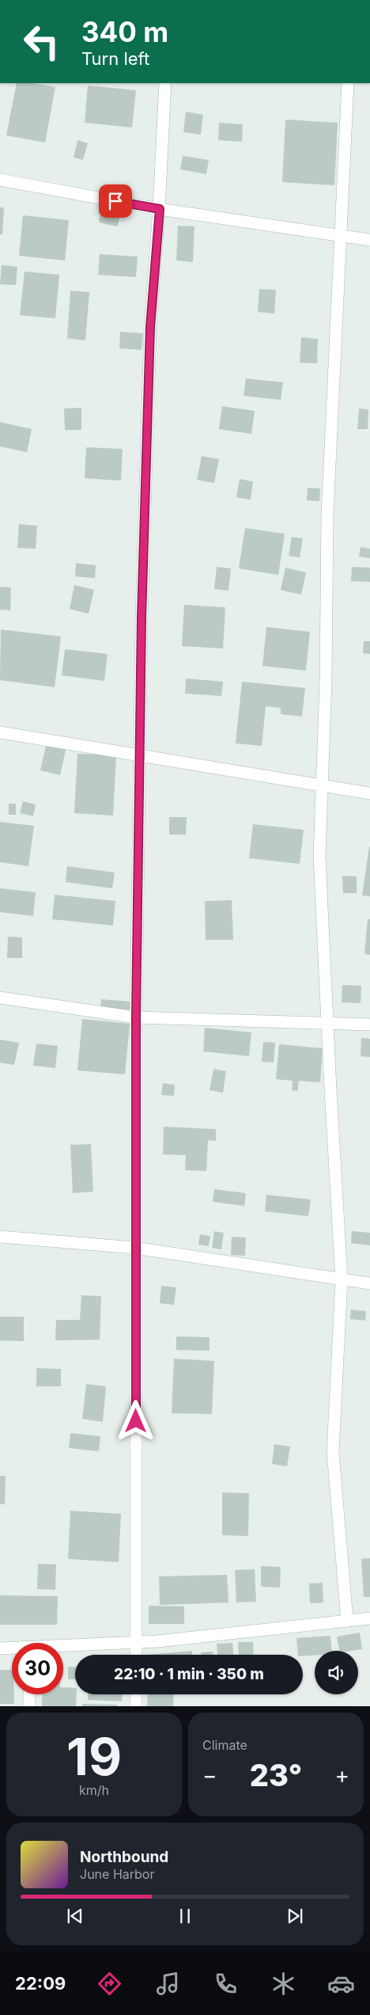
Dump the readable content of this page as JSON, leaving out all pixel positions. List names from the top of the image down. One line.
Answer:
{"page":{"turn":["340 m","Turn left"],"limit":"30","trip":"22:10 · 1 min · 350 m","tile":[["19","km/h"],"Climate"],"heat":["−","23°","+"],"song":["Northbound","June Harbor"],"tabs":"22:09"}}
